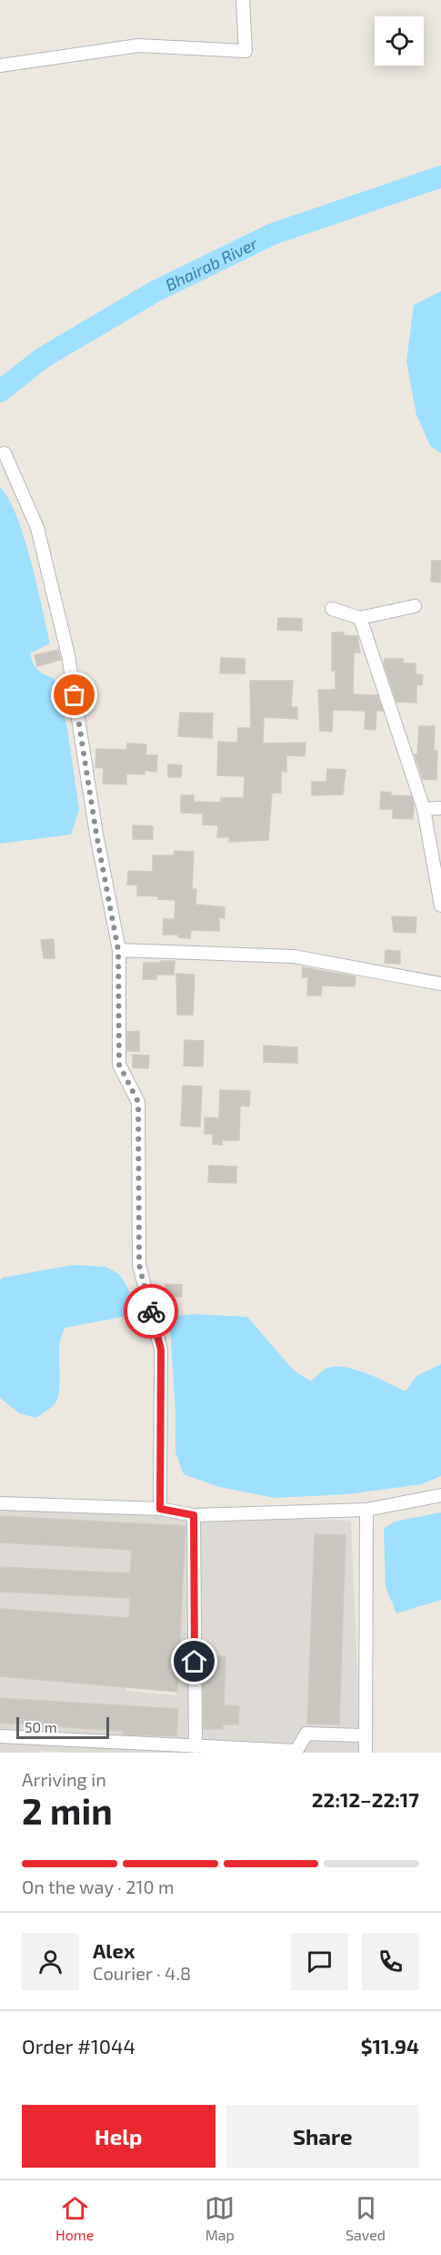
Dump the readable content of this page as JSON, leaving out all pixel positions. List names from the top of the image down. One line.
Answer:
{"water":["Bhairab River"],"scale_bar":"50 m","page":{"scale":"50 m","heading":["2 min","Arriving in","22:12–22:17"],"panel":["Alex","Courier · 4.8","Order #1044","$11.94"],"bar":"On the way · 210 m","buttons":["Help","Share"],"tabs":["Home","Map","Saved"]}}
